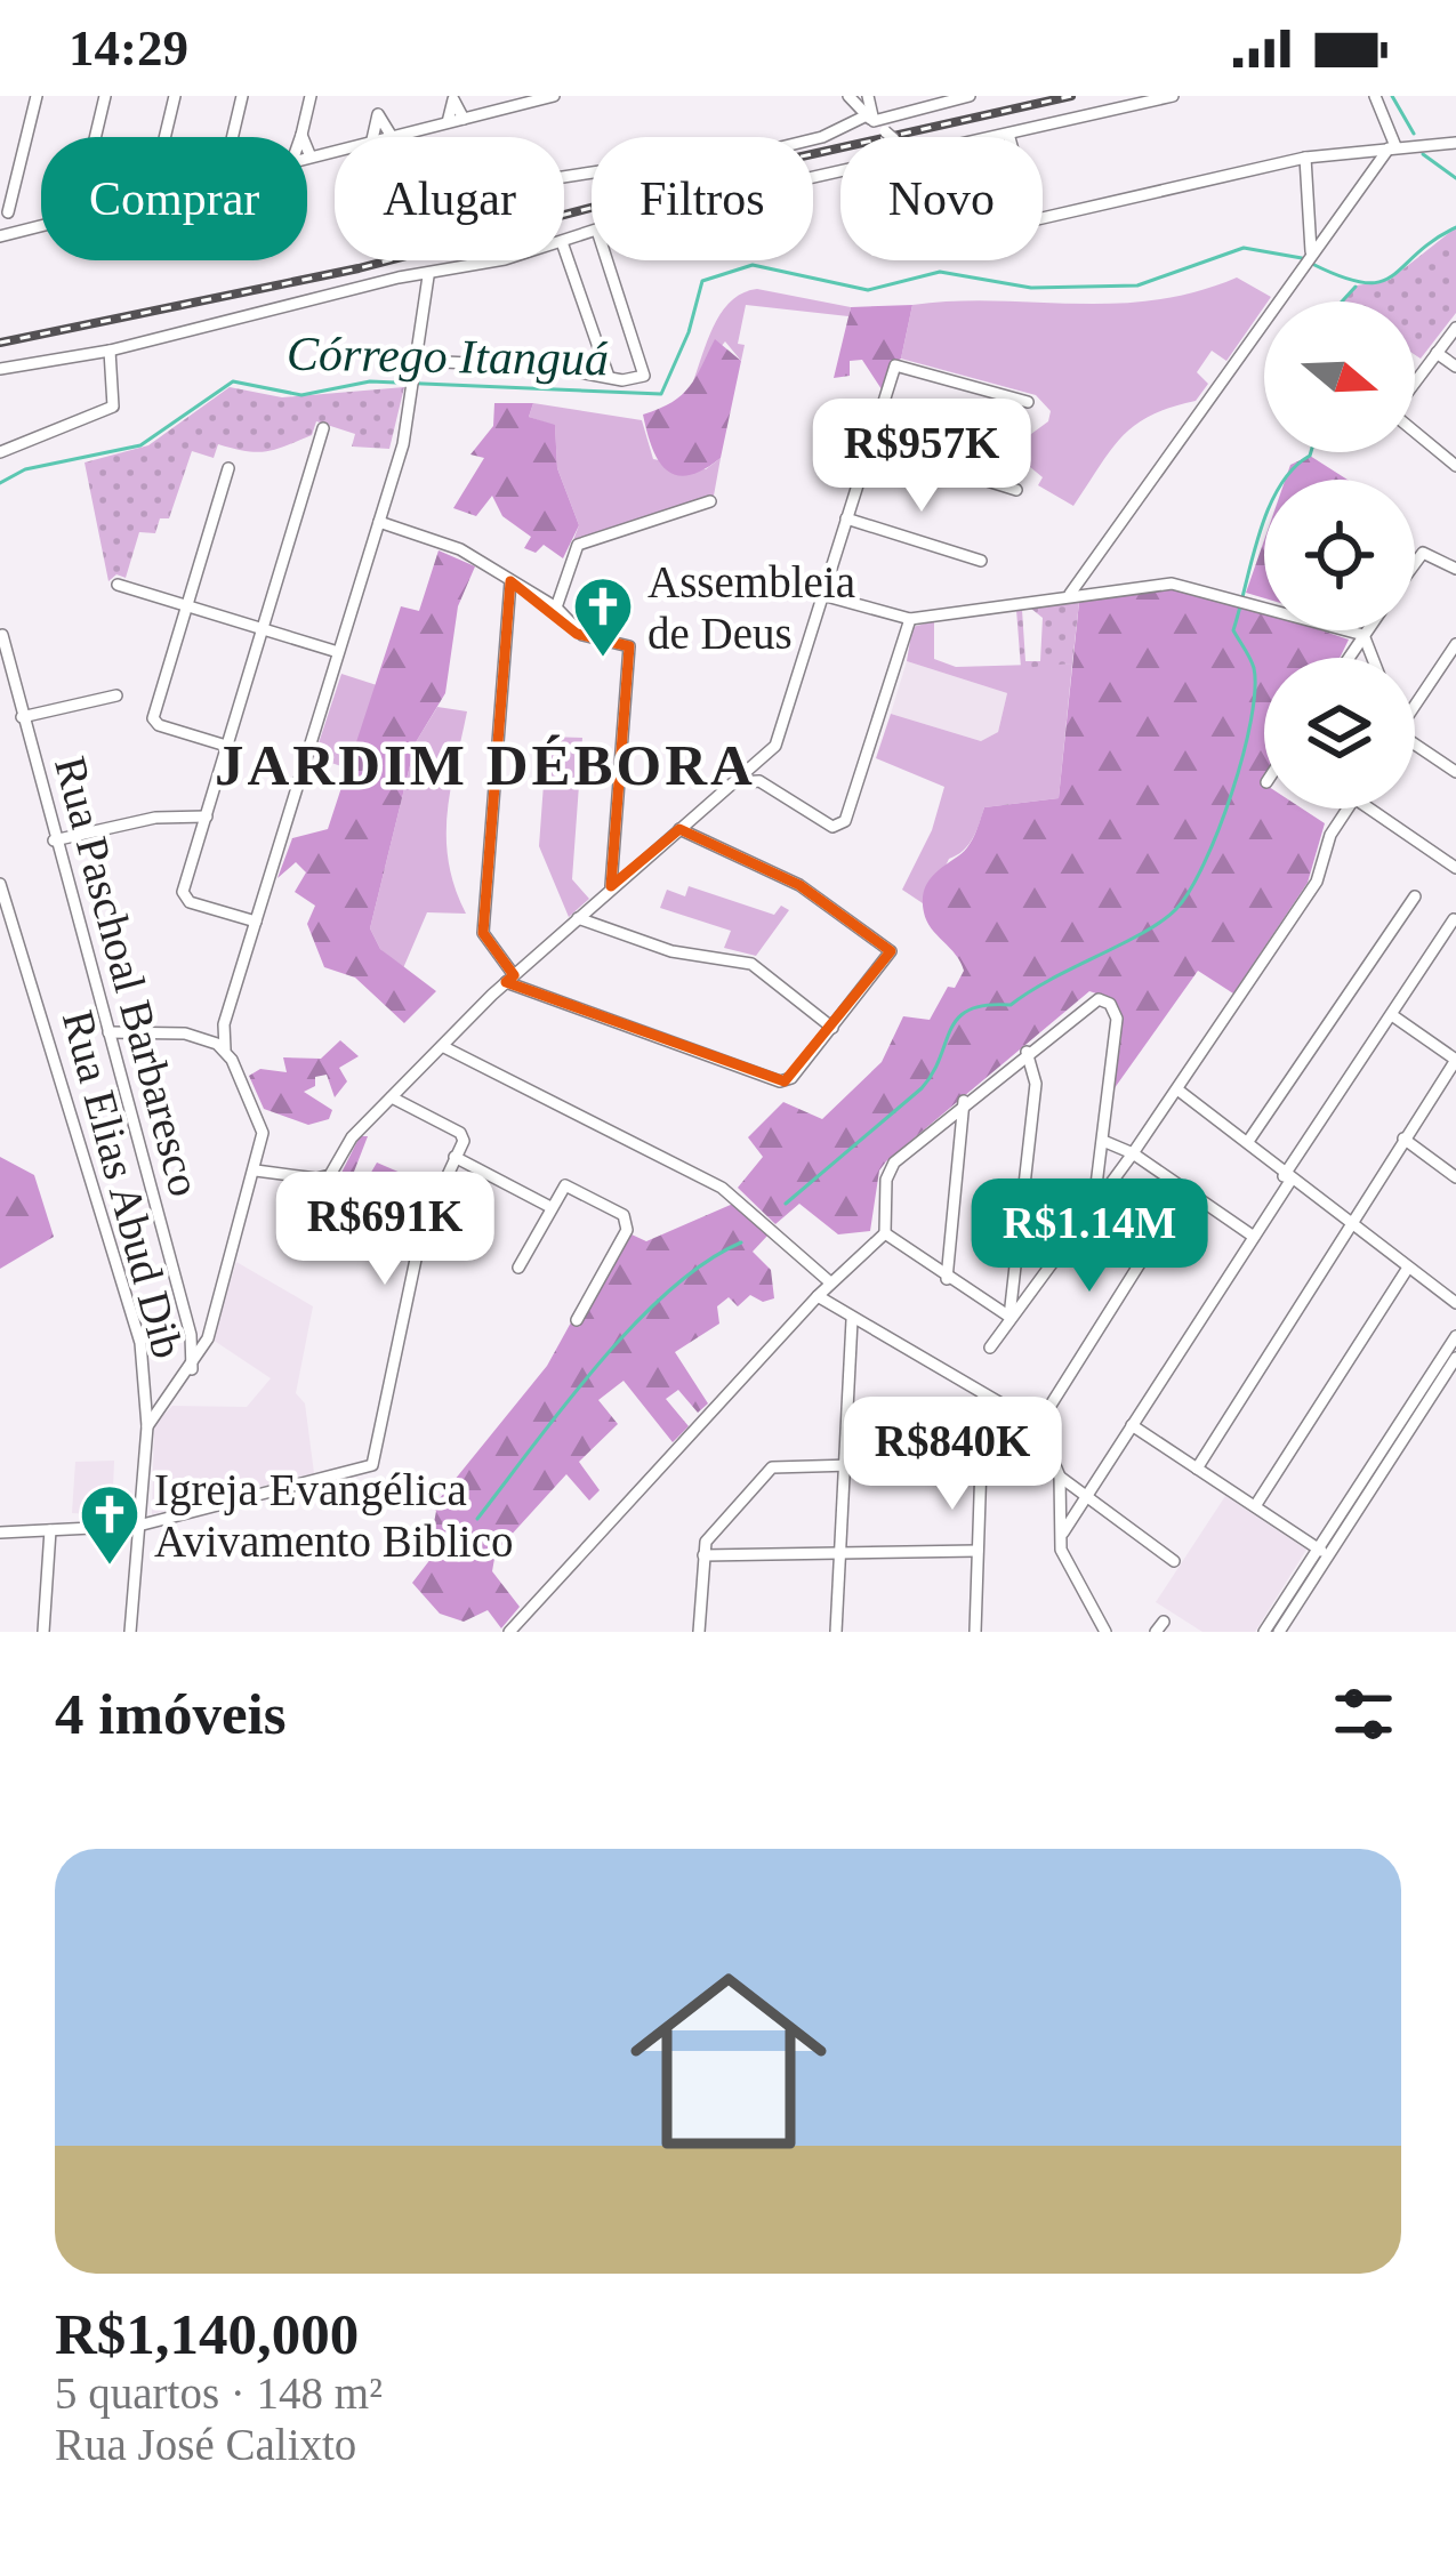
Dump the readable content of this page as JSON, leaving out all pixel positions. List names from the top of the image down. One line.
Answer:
{"streets":{"street":["Rua Paschoal Barbaresco","Rua Elias Abud Dib"]},"districts":["JARDIM DÉBORA"],"water":["Córrego Itanguá"],"places":{"church":["Assembleia de Deus","Igreja Evangélica Avivamento Biblico"]},"north":"right","page":{"status":"14:29","chip":["Comprar","Alugar","Filtros","Novo"],"price":["R$957K","R$691K","R$1.14M","R$840K"],"heading":"4 imóveis","list":[{"name":"R$1,140,000","note":"5 quartos · 148 m² · Rua José Calixto"}]}}
